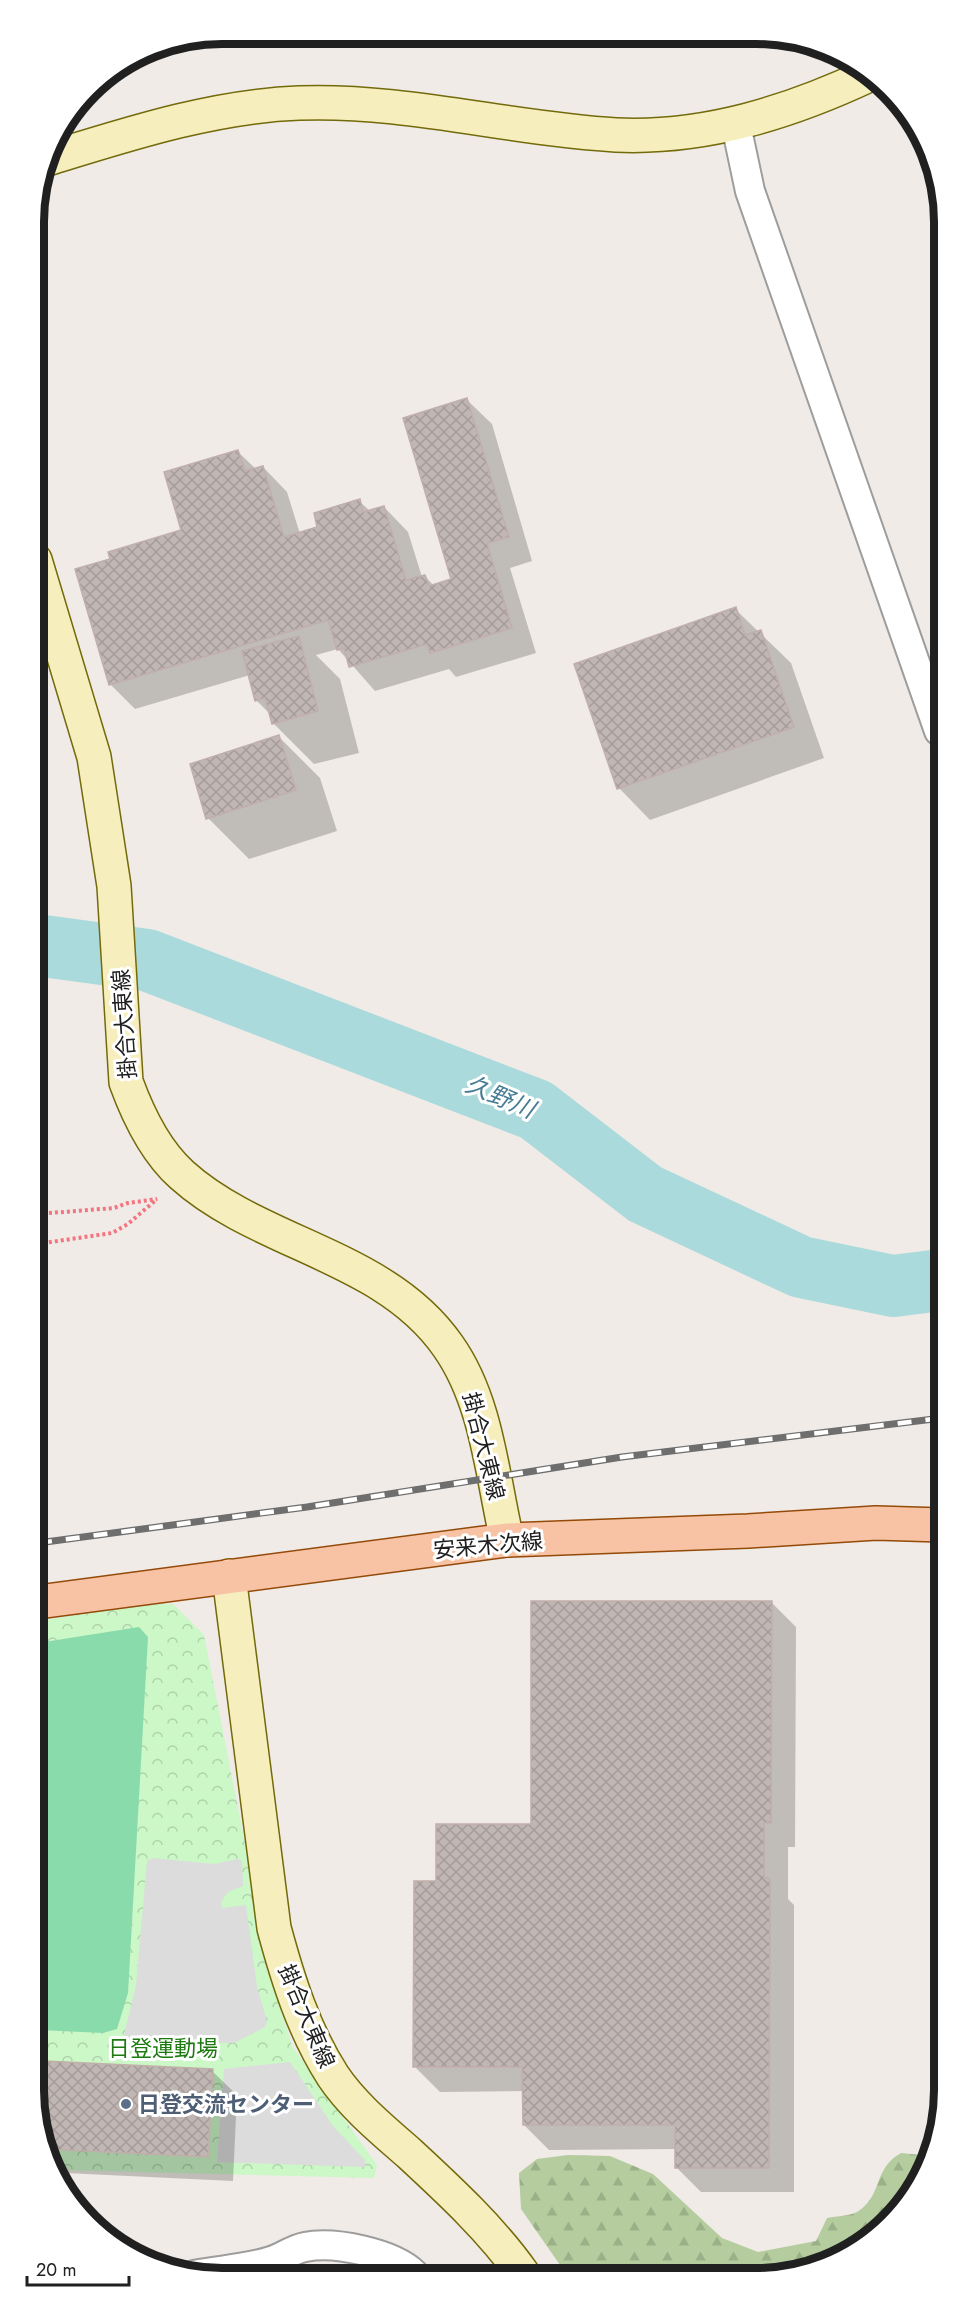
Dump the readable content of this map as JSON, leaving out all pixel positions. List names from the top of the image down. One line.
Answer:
{"streets":{"main road":["掛合大東線","安来木次線"]},"crossings":[["掛合大東線","安来木次線"]],"water":["久野川"],"parks":["日登運動場"],"places":["日登交流センター"],"scale_bar":"20 m"}
